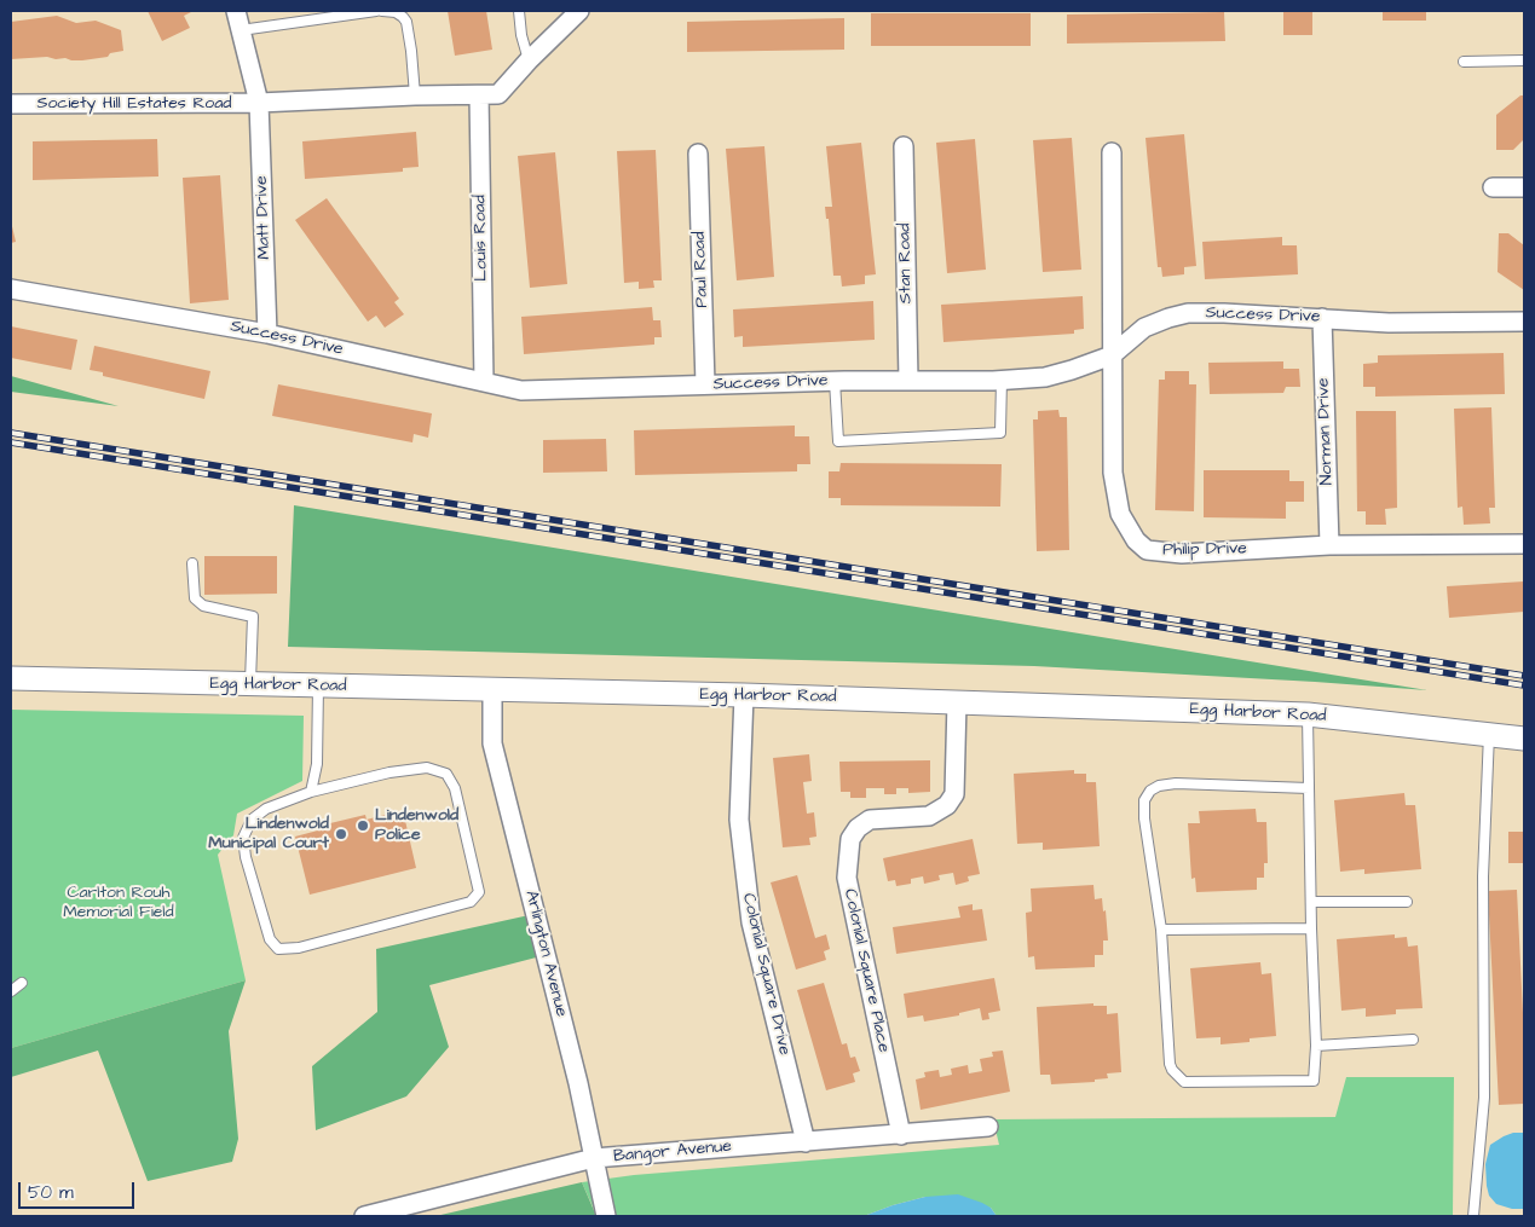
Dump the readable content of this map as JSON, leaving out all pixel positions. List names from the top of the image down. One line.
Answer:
{"streets":{"street":["Society Hill Estates Road","Matt Drive","Louis Road","Stan Road","Paul Road","Success Drive","Norman Drive","Philip Drive","Egg Harbor Road","Arlington Avenue","Colonial Square Place","Colonial Square Drive","Bangor Avenue"]},"crossings":[["Society Hill Estates Road","Matt Drive"],["Society Hill Estates Road","Louis Road"],["Matt Drive","Success Drive"],["Louis Road","Success Drive"],["Stan Road","Success Drive"],["Paul Road","Success Drive"],["Success Drive","Norman Drive"],["Success Drive","Philip Drive"],["Norman Drive","Philip Drive"],["Egg Harbor Road","Arlington Avenue"],["Egg Harbor Road","Colonial Square Place"],["Egg Harbor Road","Colonial Square Drive"],["Arlington Avenue","Bangor Avenue"],["Colonial Square Place","Bangor Avenue"],["Colonial Square Drive","Bangor Avenue"]],"parks":["Carlton Rouh Memorial Field"],"places":["Lindenwold Police","Lindenwold Municipal Court"],"scale_bar":"50 m"}
